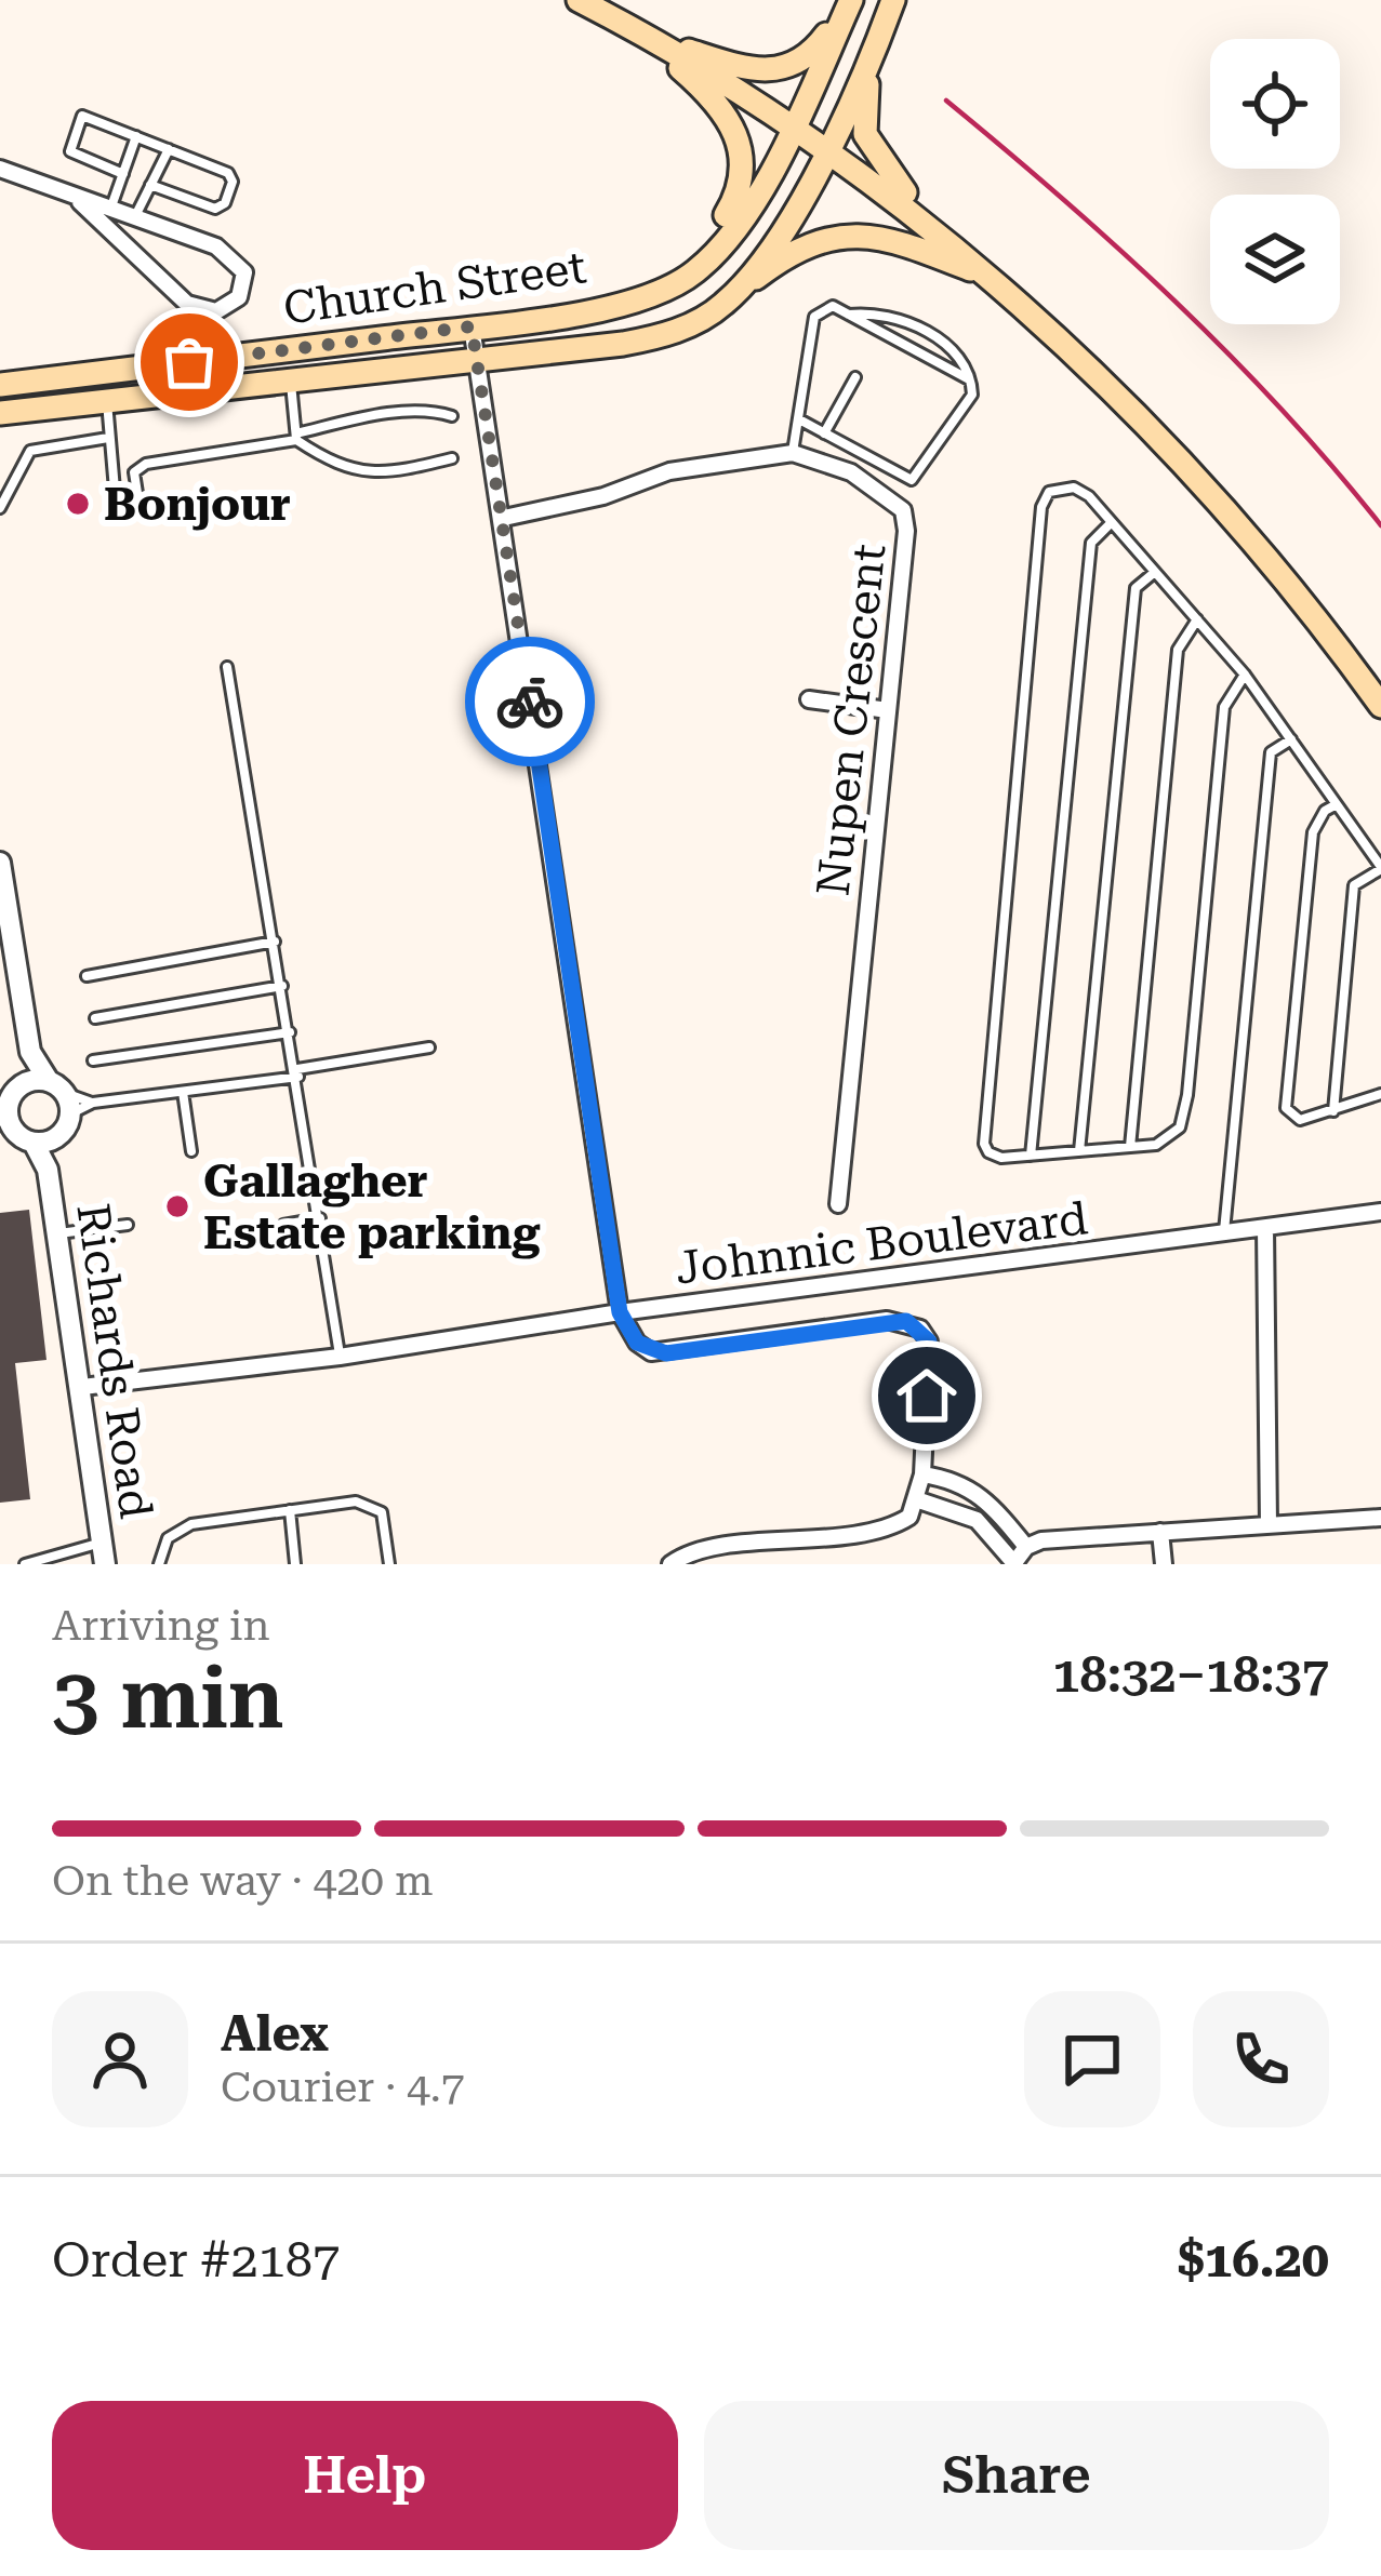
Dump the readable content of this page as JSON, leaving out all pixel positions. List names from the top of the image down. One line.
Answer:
{"streets":{"main road":["Church Street"],"street":["Nupen Crescent","Johnnic Boulevard","Richards Road"]},"crossings":[["Johnnic Boulevard","Richards Road"]],"places":["Bonjour","Gallagher Estate parking"],"page":{"heading":["3 min","Arriving in","18:32–18:37"],"panel":["Alex","Courier · 4.7","Order #2187","$16.20"],"bar":"On the way · 420 m","buttons":["Help","Share"]}}
